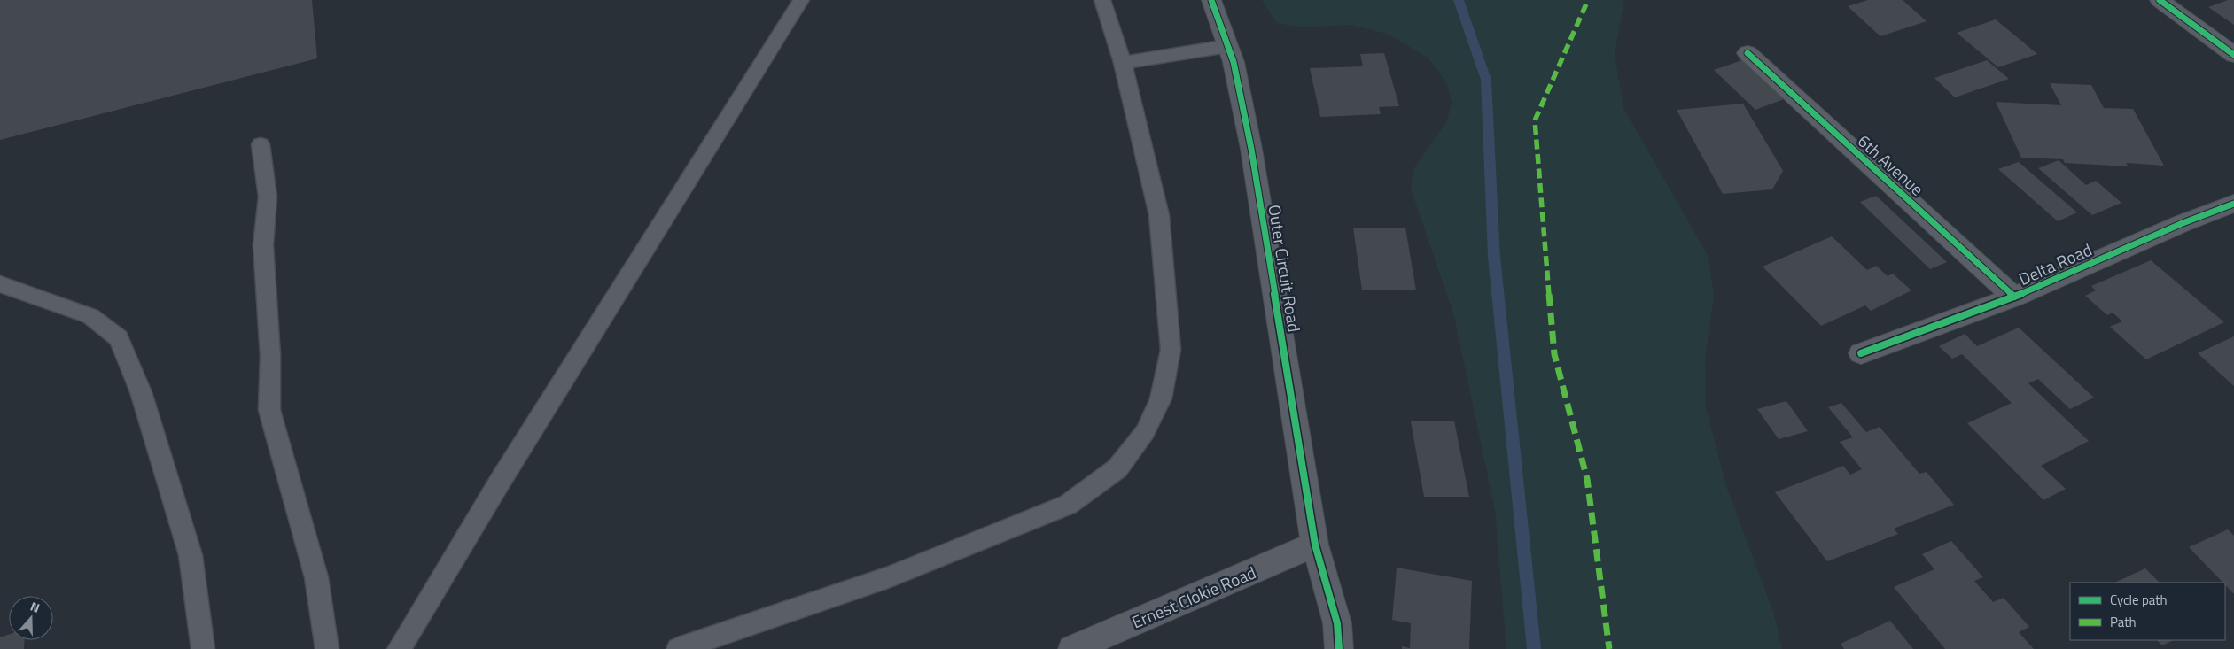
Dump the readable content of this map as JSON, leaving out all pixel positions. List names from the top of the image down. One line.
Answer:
{"streets":{"street":["6th Avenue","Delta Road","Outer Circuit Road","Ernest Clokie Road"]},"crossings":[["6th Avenue","Delta Road"],["Outer Circuit Road","Ernest Clokie Road"]],"legend":["Cycle path","Path"],"north":"top"}
